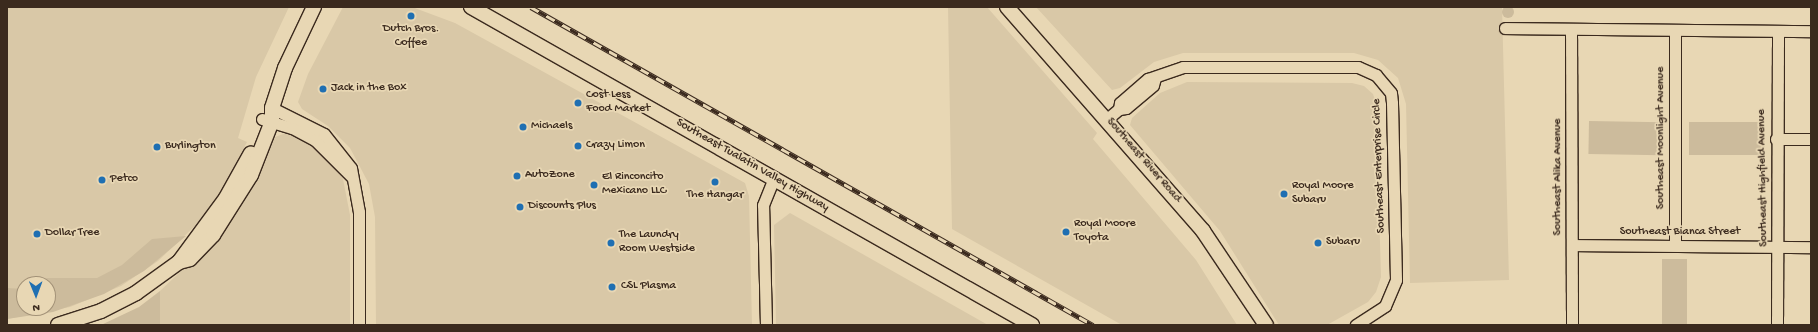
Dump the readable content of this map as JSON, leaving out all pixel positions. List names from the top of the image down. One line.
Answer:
{"streets":{"main road":["Southeast River Road","Southeast Tualatin Valley Highway"],"street":["Southeast Moonlight Avenue","Southeast Enterprise Circle","Southeast Alika Avenue","Southeast Highfield Avenue","Southeast Bianca Street"]},"crossings":[["Southeast Moonlight Avenue","Southeast Bianca Street"],["Southeast River Road","Southeast Enterprise Circle"],["Southeast Alika Avenue","Southeast Bianca Street"],["Southeast Highfield Avenue","Southeast Bianca Street"]],"places":["Dutch Bros. Coffee","Jack in the Box","Cost Less Food Market","Michaels","Crazy Limon","Burlington","AutoZone","Petco","The Hangar","El Rinconcito Mexicano LLC","Royal Moore Subaru","Discounts Plus","Royal Moore Toyota","Dollar Tree","The Laundry Room Westside","Subaru","CSL Plasma"],"north":"bottom"}
